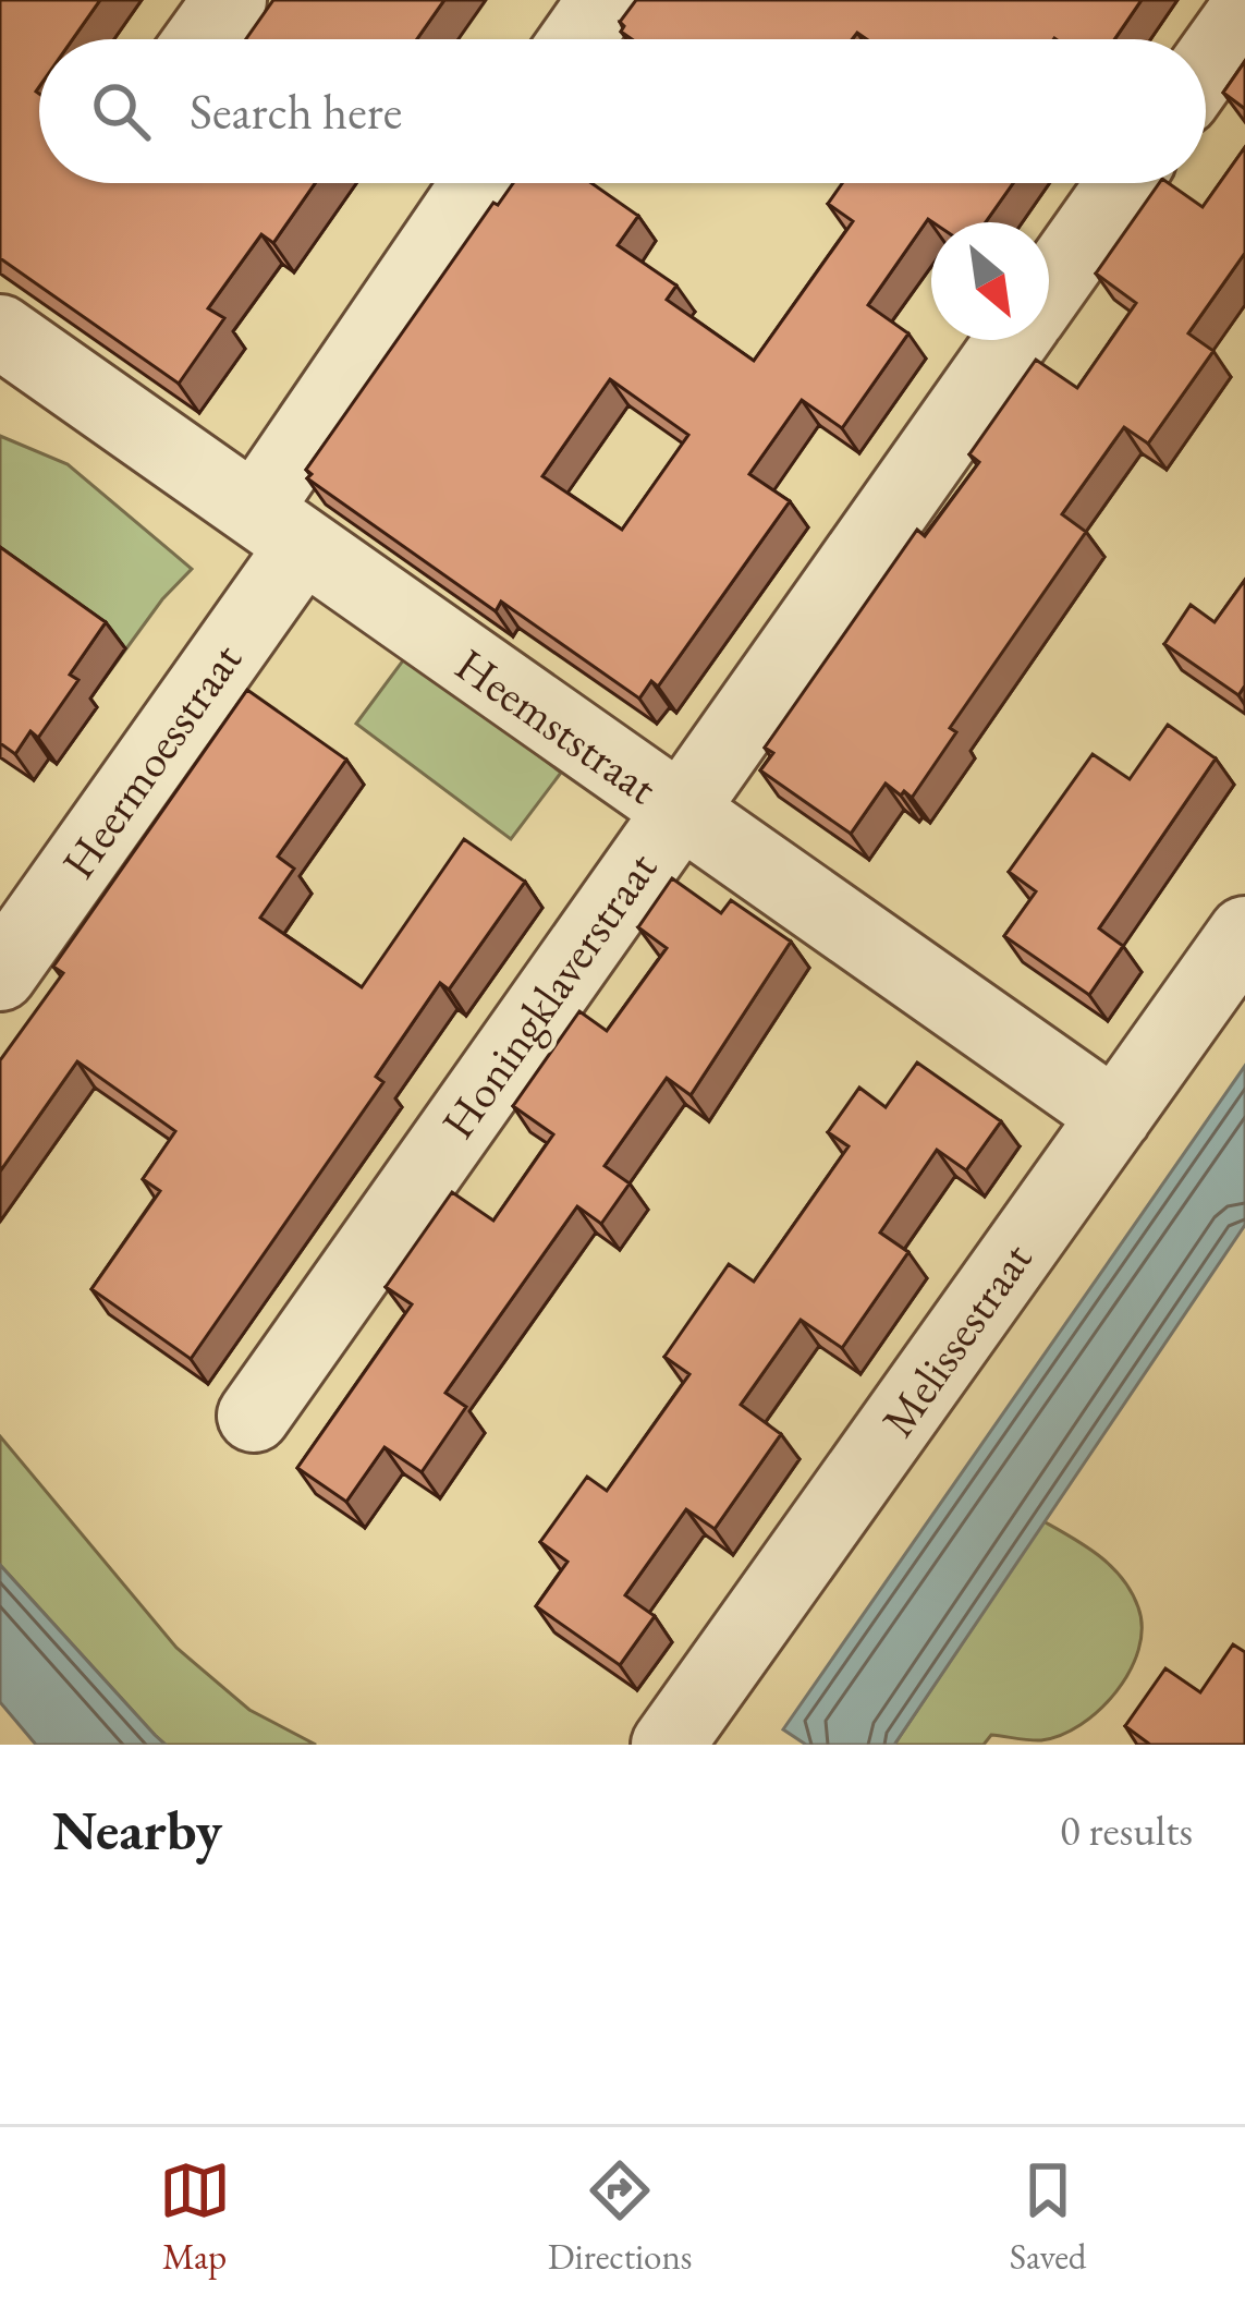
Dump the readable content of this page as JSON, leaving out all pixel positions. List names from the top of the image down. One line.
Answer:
{"streets":{"street":["Heemststraat","Heermoesstraat","Honingklaverstraat","Melissestraat"]},"crossings":[["Heemststraat","Heermoesstraat"],["Heemststraat","Honingklaverstraat"],["Heemststraat","Melissestraat"]],"north":"bottom right","page":{"search":"Search here","heading":["Nearby","0 results"],"nav":["Map","Directions","Saved"]}}
